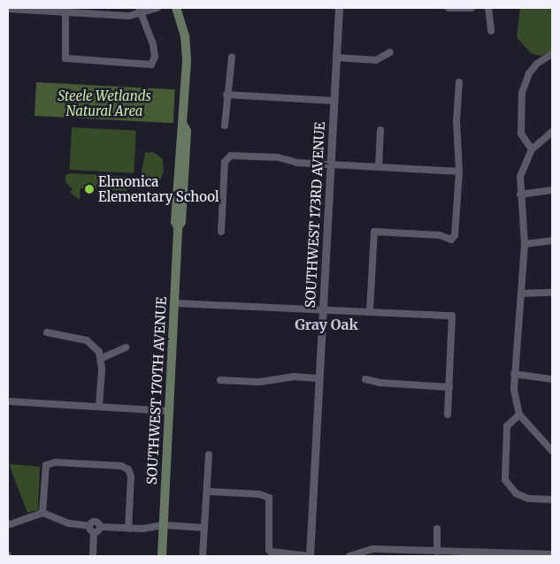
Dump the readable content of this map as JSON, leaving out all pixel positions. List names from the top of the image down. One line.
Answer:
{"streets":{"main road":["SOUTHWEST 170TH AVENUE"],"street":["SOUTHWEST 173RD AVENUE"]},"districts":["Gray Oak"],"parks":["Steele Wetlands Natural Area"],"places":["Elmonica Elementary School"]}
